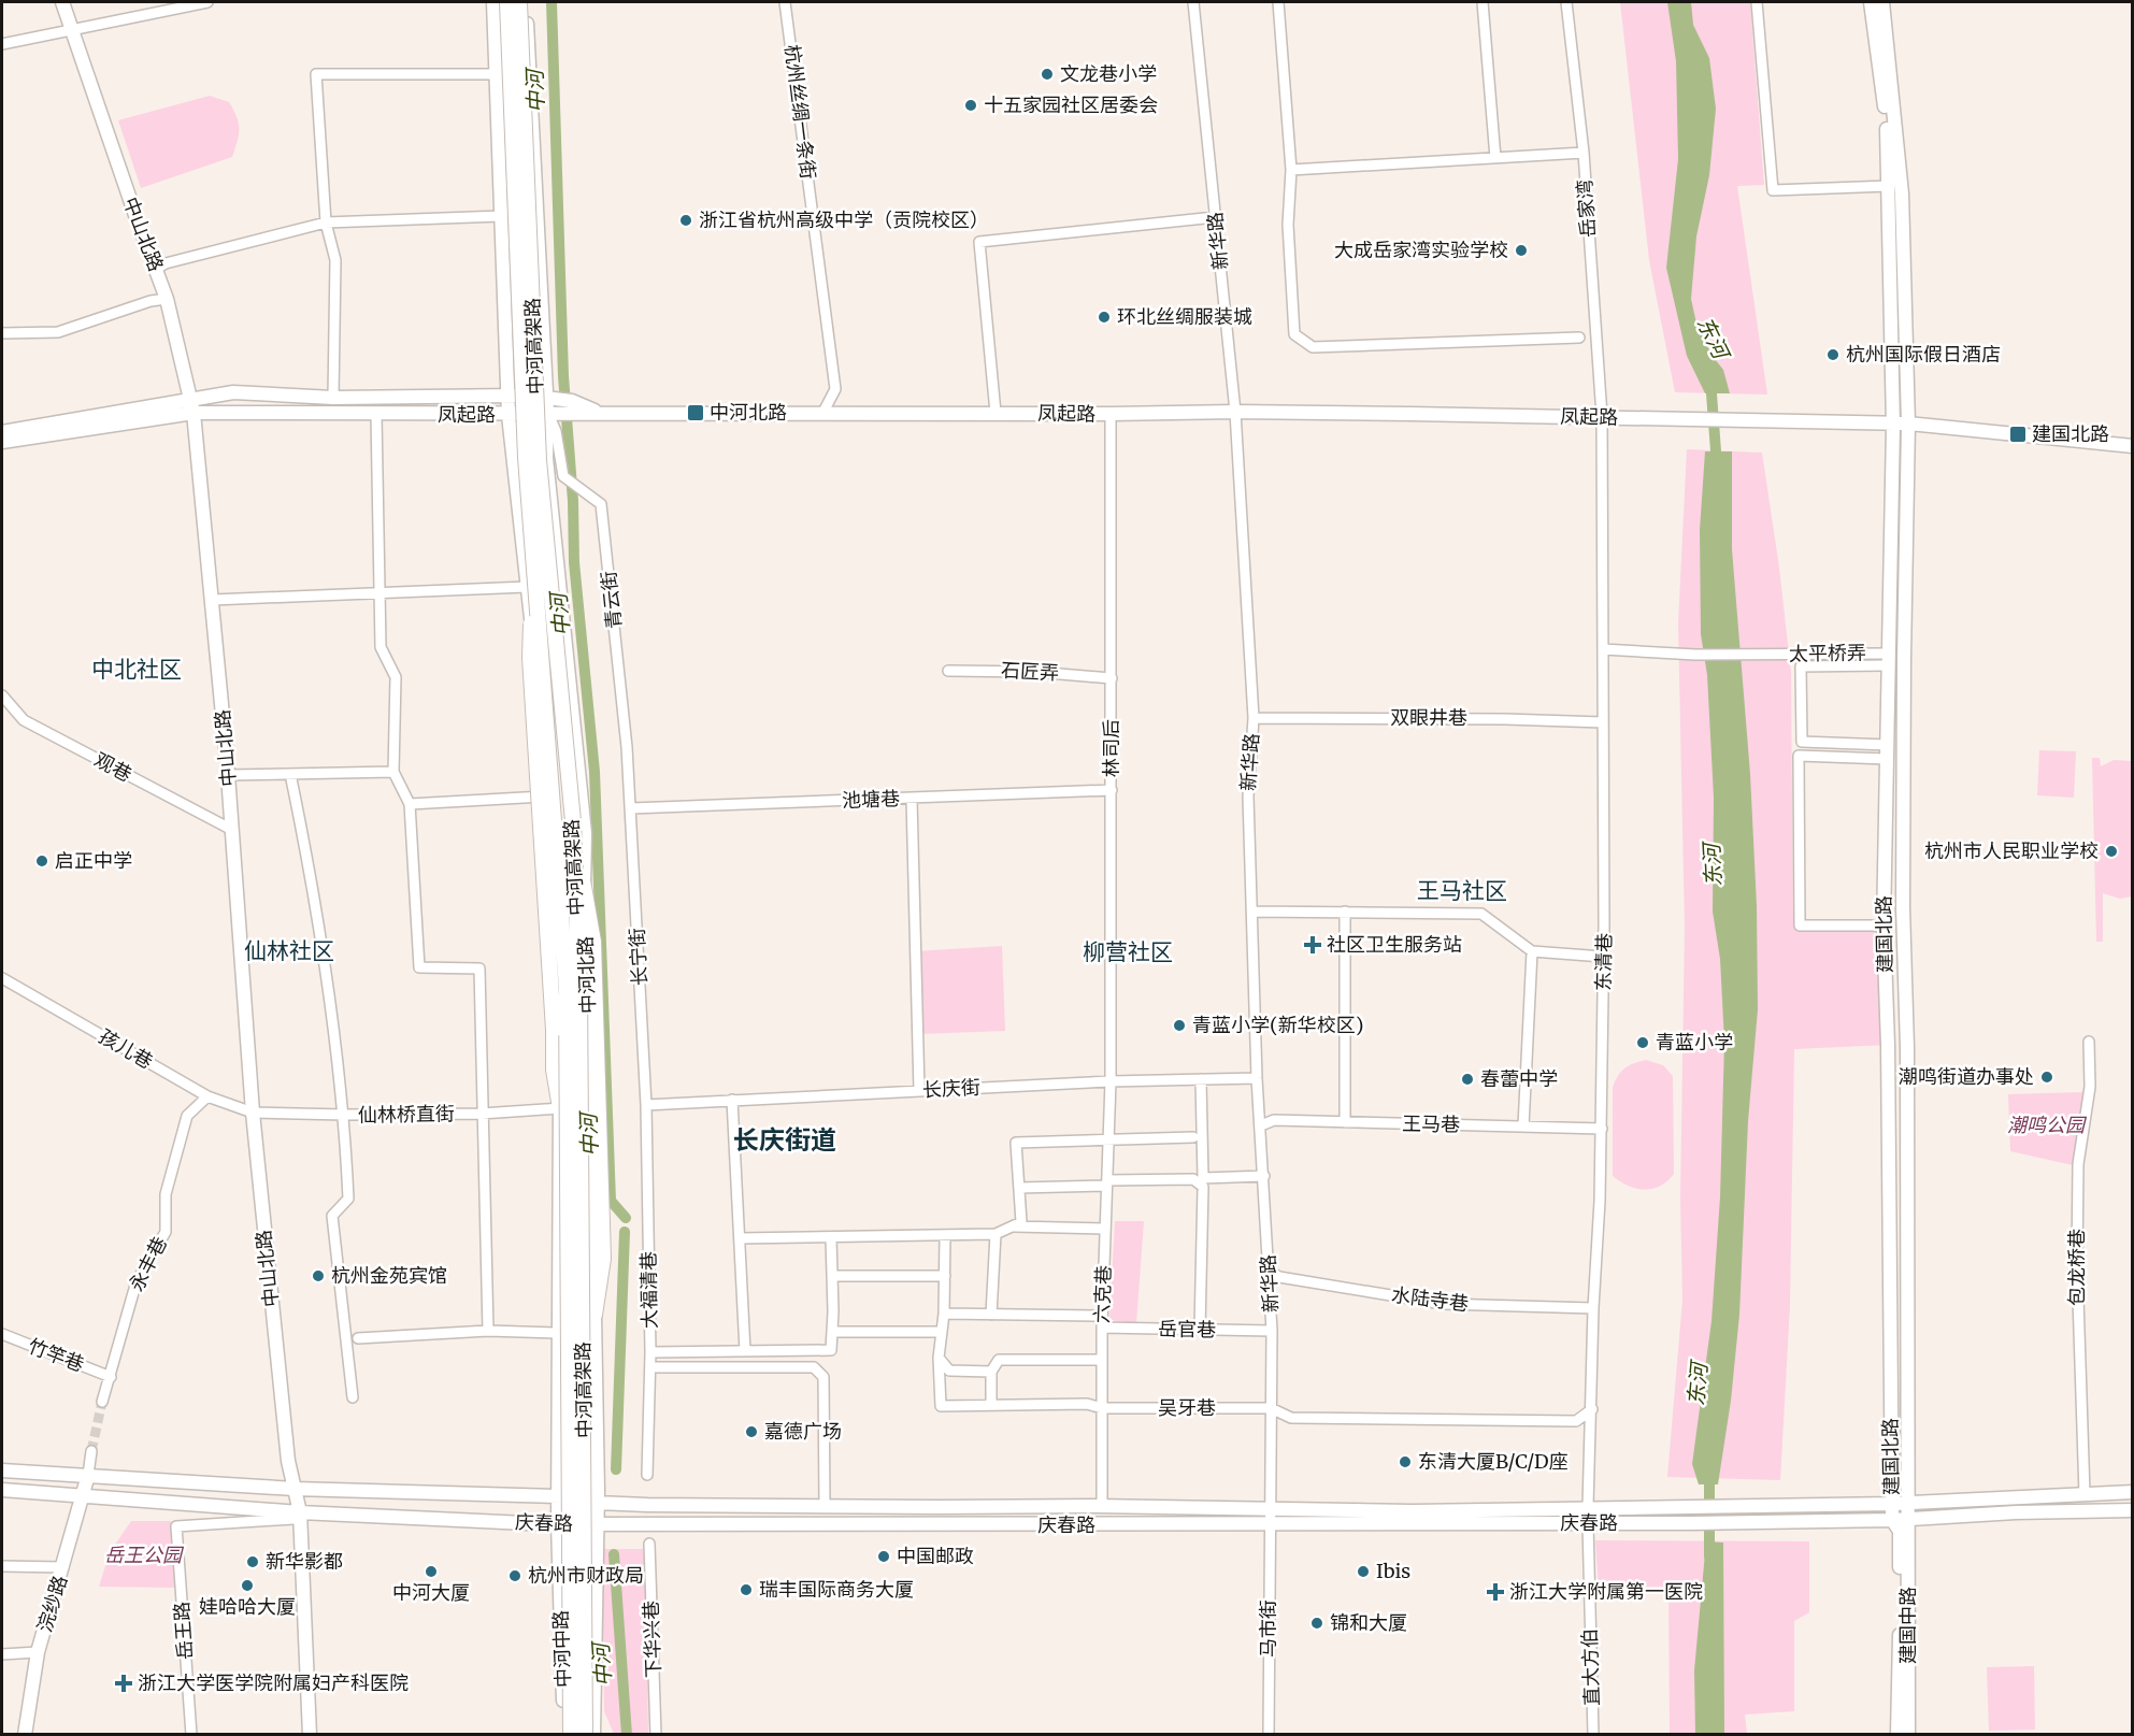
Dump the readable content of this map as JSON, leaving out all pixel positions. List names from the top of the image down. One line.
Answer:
{"streets":{"highway":["中河高架路"],"main road":["中山北路","凤起路","建国北路","中河北路","庆春路","浣纱路","建国中路","中河中路"],"street":["杭州丝绸一条街","岳家湾","新华路","青云街","太平桥弄","石匠弄","双眼井巷","林司后","观巷","池塘巷","长宁街","东清巷","孩儿巷","长庆街","仙林桥直街","王马巷","永丰巷","包龙桥巷","大福清巷","六克巷","水陆寺巷","岳官巷","竹竿巷","吴牙巷","马市街","岳王路","下华兴巷","直大方伯"]},"crossings":[["杭州丝绸一条街","凤起路"],["岳家湾","凤起路"],["岳家湾","东清巷"],["中山北路","凤起路"],["中山北路","观巷"],["中山北路","孩儿巷"],["中山北路","仙林桥直街"],["中山北路","庆春路"],["中山北路","岳王路"],["新华路","凤起路"],["新华路","双眼井巷"],["新华路","长庆街"],["新华路","王马巷"],["新华路","水陆寺巷"],["新华路","岳官巷"],["新华路","吴牙巷"],["新华路","庆春路"],["新华路","马市街"],["凤起路","青云街"],["凤起路","林司后"],["凤起路","建国北路"],["凤起路","东清巷"],["凤起路","中河北路"],["青云街","池塘巷"],["青云街","长宁街"],["青云街","中河北路"],["太平桥弄","建国北路"],["太平桥弄","东清巷"],["石匠弄","林司后"],["双眼井巷","东清巷"],["林司后","池塘巷"],["林司后","长庆街"],["林司后","六克巷"],["池塘巷","长宁街"],["建国北路","庆春路"],["建国北路","建国中路"],["长宁街","长庆街"],["长宁街","大福清巷"],["东清巷","王马巷"],["东清巷","水陆寺巷"],["东清巷","吴牙巷"],["东清巷","庆春路"],["中河北路","仙林桥直街"],["中河北路","庆春路"],["中河北路","中河中路"],["孩儿巷","仙林桥直街"],["孩儿巷","永丰巷"],["长庆街","大福清巷"],["长庆街","六克巷"],["永丰巷","竹竿巷"],["包龙桥巷","庆春路"],["六克巷","岳官巷"],["六克巷","吴牙巷"],["六克巷","庆春路"],["庆春路","浣纱路"],["庆春路","建国中路"],["庆春路","马市街"],["庆春路","岳王路"],["庆春路","中河中路"],["庆春路","直大方伯"]],"districts":["中北社区","王马社区","仙林社区","柳营社区","长庆街道"],"water":["中河","东河"],"parks":["潮鸣公园","岳王公园"],"places":{"other":["文龙巷小学","十五家园社区居委会","浙江省杭州高级中学（贡院校区）","大成岳家湾实验学校","环北丝绸服装城","杭州国际假日酒店","杭州市人民职业学校","启正中学","青蓝小学(新华校区)","青蓝小学","潮鸣街道办事处","春蕾中学","杭州金苑宾馆","嘉德广场","东清大厦B/C/D座","中国邮政","新华影都","中河大厦","Ibis","杭州市财政局","娃哈哈大厦","瑞丰国际商务大厦","锦和大厦"],"transit":["中河北路","建国北路"],"health":["社区卫生服务站","浙江大学附属第一医院","浙江大学医学院附属妇产科医院"]}}
